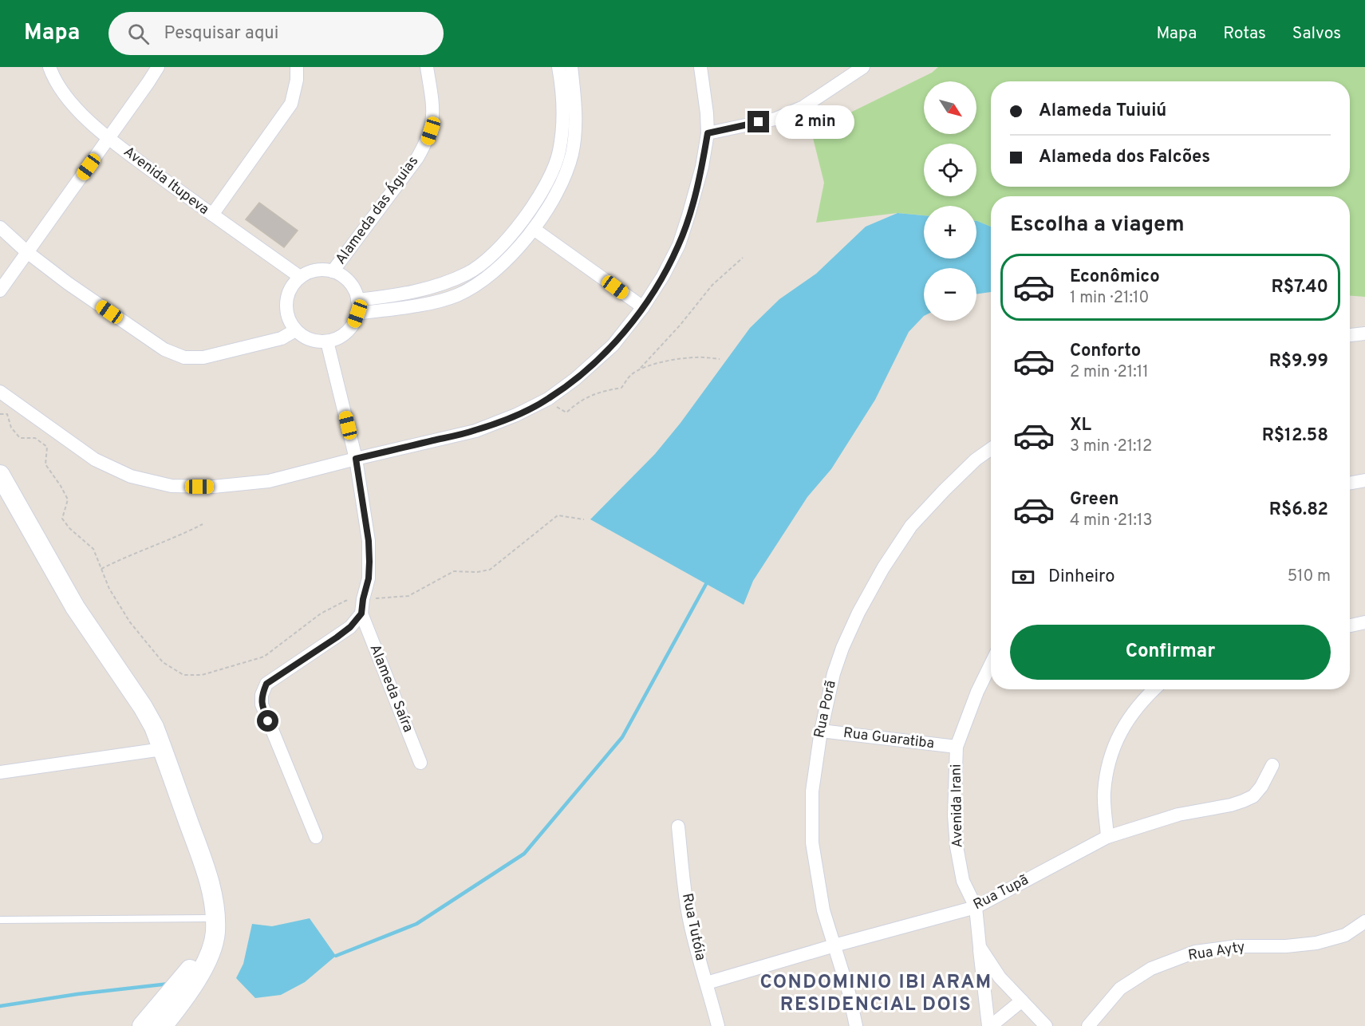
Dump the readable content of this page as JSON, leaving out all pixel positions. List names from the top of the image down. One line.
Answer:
{"streets":{"street":["Avenida Itupeva","Alameda das Águias","Alameda Saíra","Rua Porã","Rua Guaratiba","Avenida Irani","Rua Tupã","Rua Tutóia","Rua Ayty"]},"crossings":[["Avenida Itupeva","Alameda das Águias"],["Rua Porã","Rua Guaratiba"],["Rua Porã","Rua Tupã"],["Rua Guaratiba","Avenida Irani"],["Avenida Irani","Rua Tupã"],["Rua Tupã","Rua Tutóia"]],"districts":["CONDOMINIO IBI ARAM RESIDENCIAL DOIS"],"north":"bottom right","page":{"header":"Mapa","search":"Pesquisar aqui","nav":["Mapa","Rotas","Salvos"],"map_buttons":["+","−"],"banner":["Alameda Tuiuiú","Alameda dos Falcões"],"bubble":"2 min","heading":"Escolha a viagem","list":[{"name":"Econômico","note":"1 min · 21:10","value":"R$7.40"},{"name":"Conforto","note":"2 min · 21:11","value":"R$9.99"},{"name":"XL","note":"3 min · 21:12","value":"R$12.58"},{"name":"Green","note":"4 min · 21:13","value":"R$6.82"}],"pay":["Dinheiro","510 m"],"buttons":"Confirmar"}}
